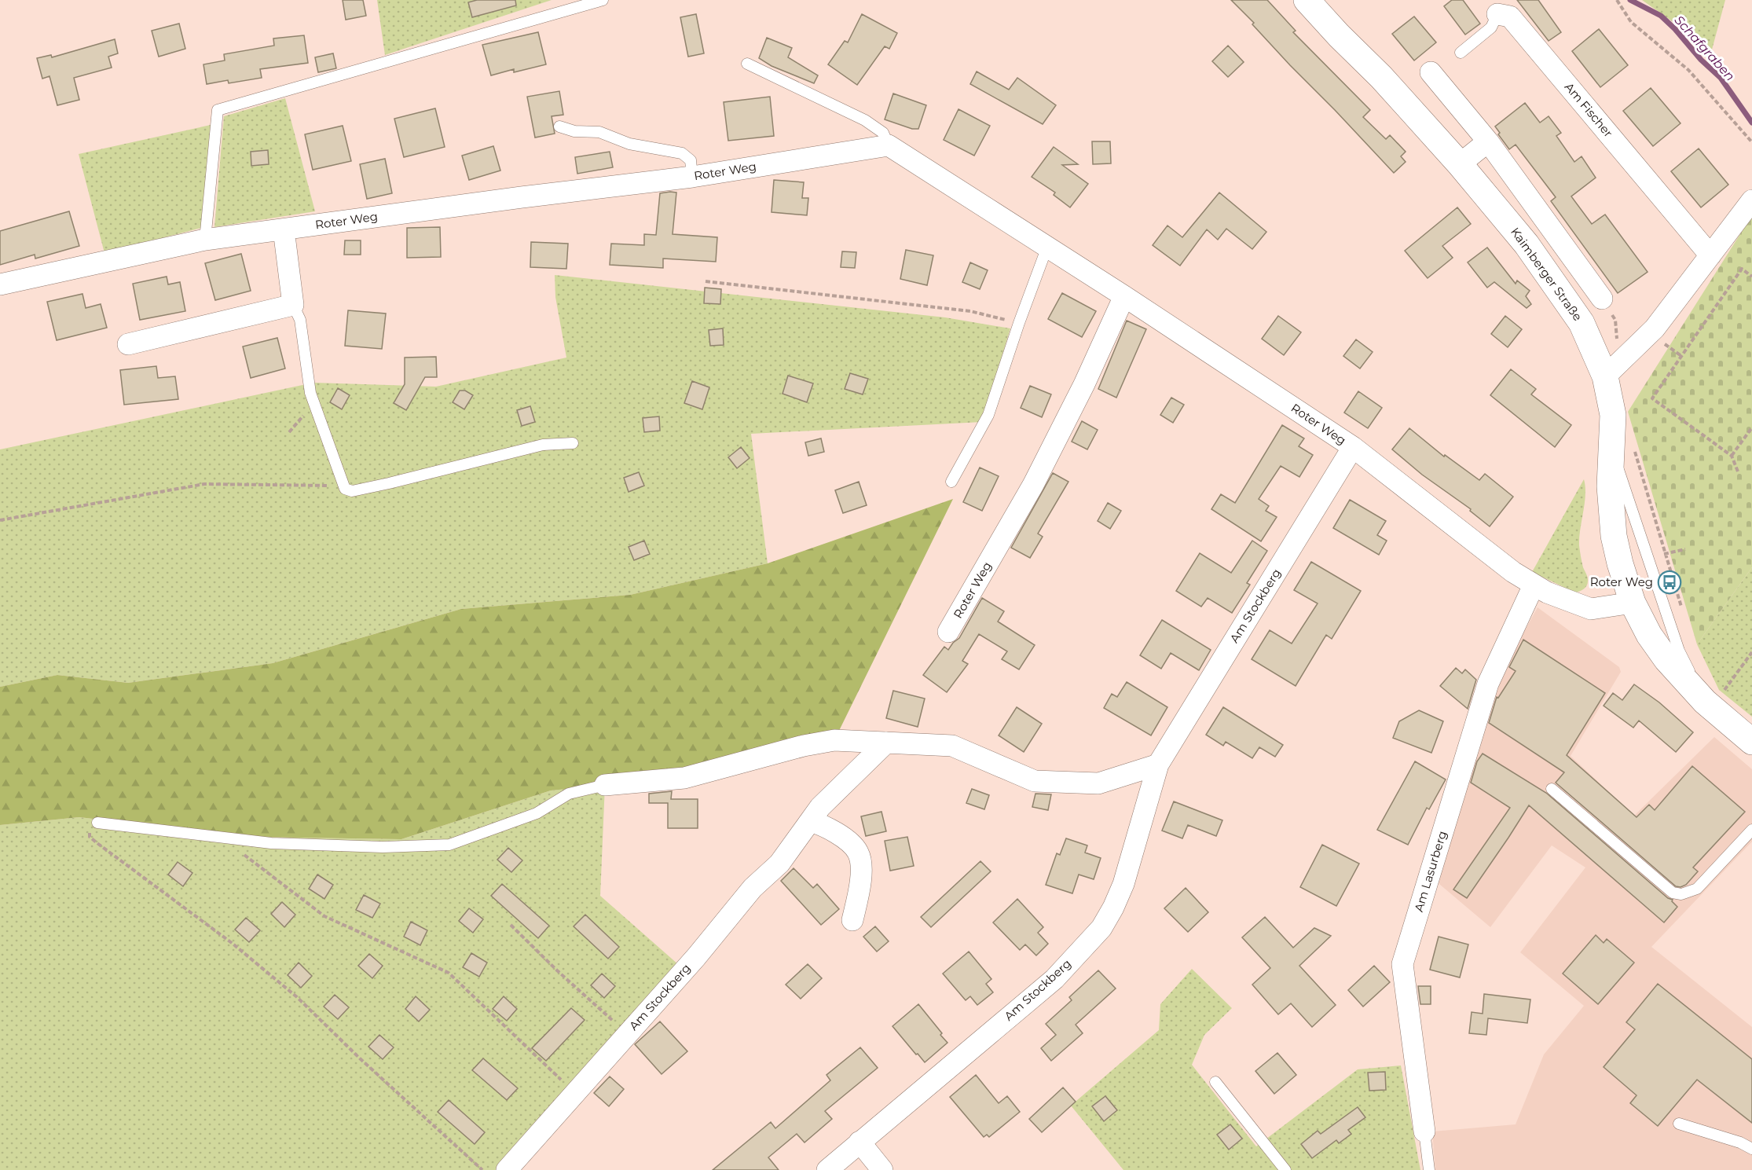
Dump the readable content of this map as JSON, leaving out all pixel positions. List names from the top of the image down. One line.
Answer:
{"streets":{"main road":["Kaimberger Straße"],"street":["Am Fischer","Roter Weg","Am Stockberg","Am Lasurberg"]},"crossings":[["Roter Weg","Kaimberger Straße"],["Roter Weg","Am Stockberg"],["Roter Weg","Am Lasurberg"]],"water":["Schafgraben"],"places":{"bus stop":["Roter Weg"]}}
